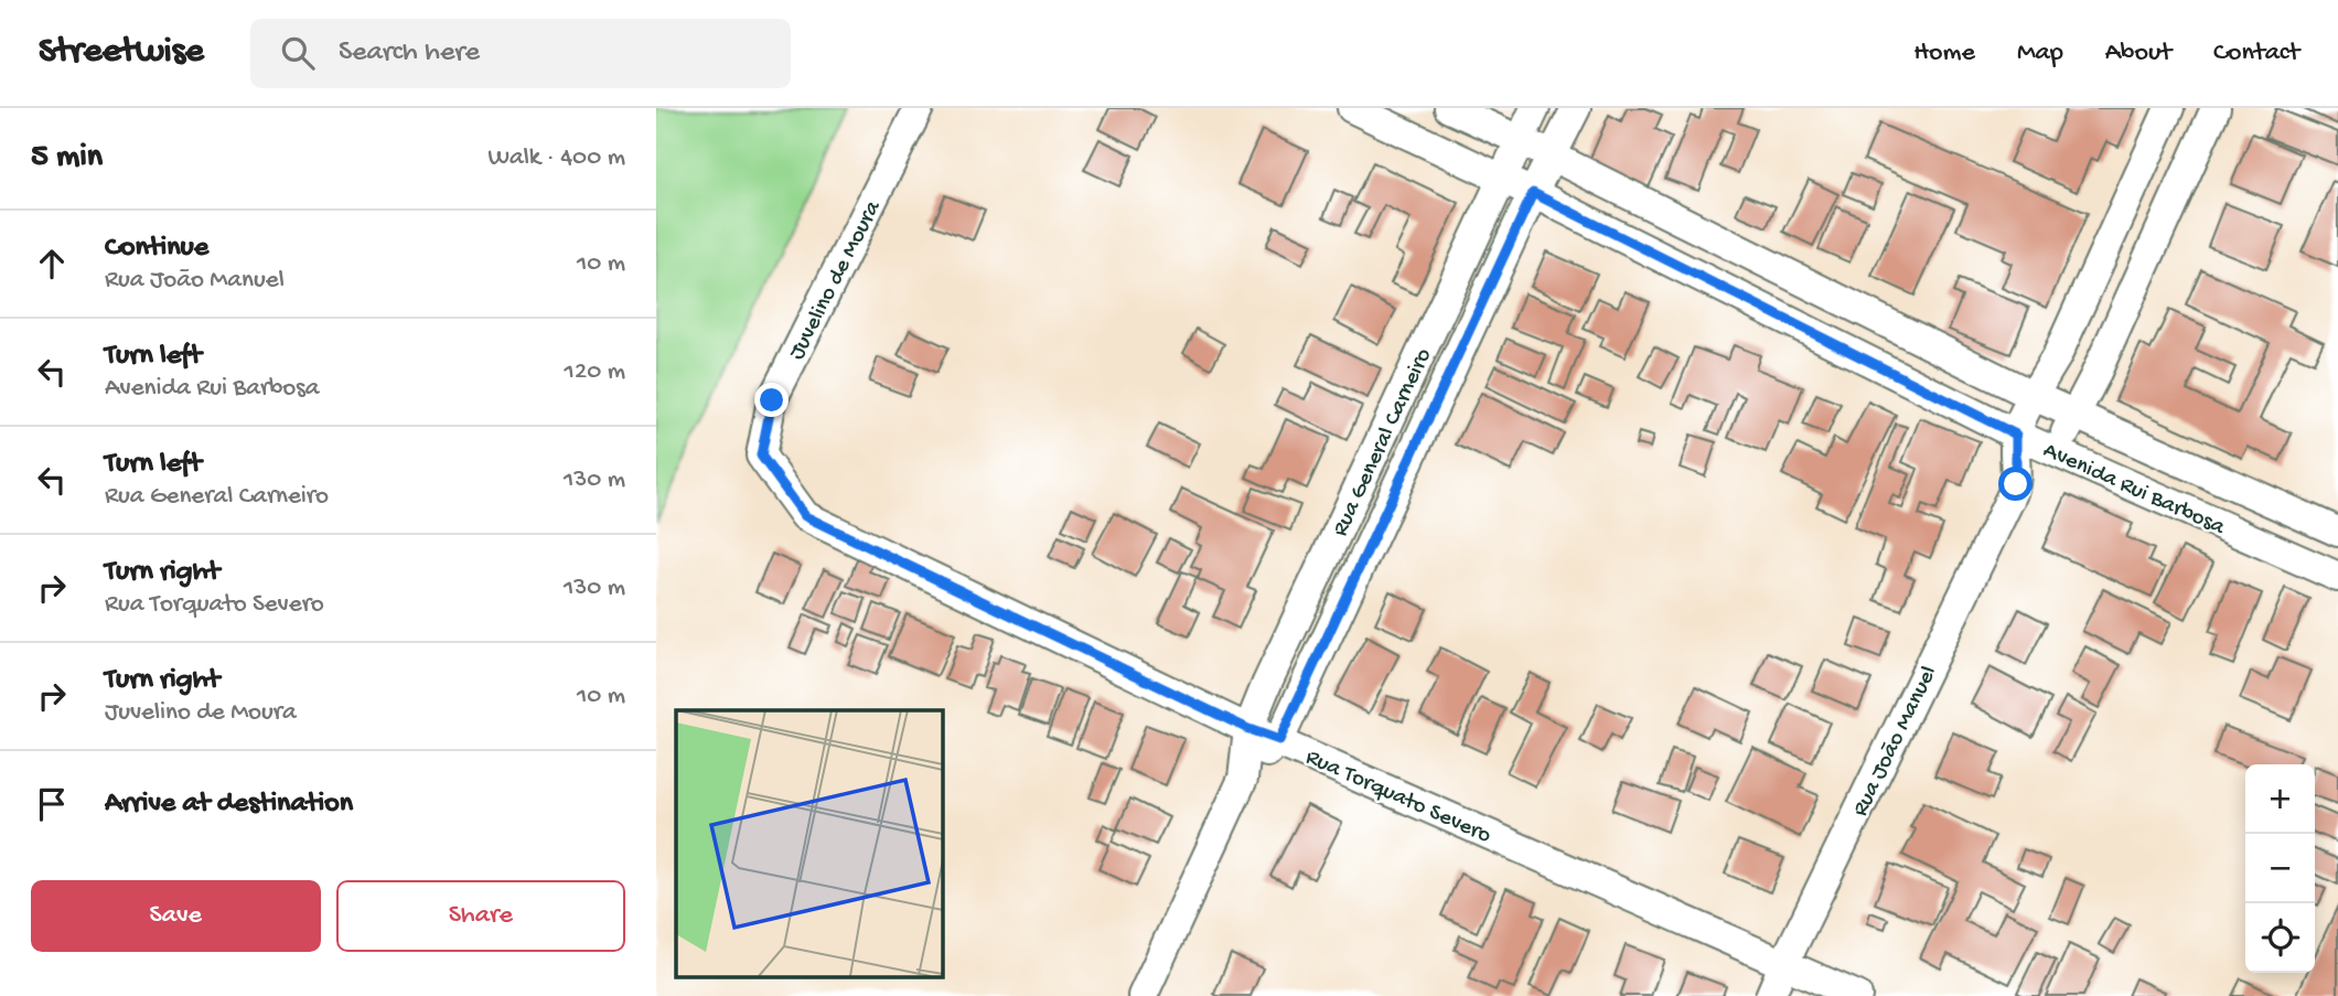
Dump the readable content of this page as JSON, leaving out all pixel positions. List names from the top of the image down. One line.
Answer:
{"streets":{"street":["Juvelino de Moura","Rua General Carneiro","Avenida Rui Barbosa","Rua João Manuel","Rua Torquato Severo"]},"crossings":[["Juvelino de Moura","Rua Torquato Severo"],["Rua General Carneiro","Avenida Rui Barbosa"],["Rua General Carneiro","Rua Torquato Severo"],["Avenida Rui Barbosa","Rua João Manuel"],["Rua João Manuel","Rua Torquato Severo"]],"page":{"header":"Streetwise","search":"Search here","nav":["Home","Map","About","Contact"],"heading":["5 min","Walk · 400 m"],"list":[["Continue","Rua João Manuel","10 m"],["Turn left","Avenida Rui Barbosa","120 m"],["Turn left","Rua General Carneiro","130 m"],["Turn right","Rua Torquato Severo","130 m"],["Turn right","Juvelino de Moura","10 m"],"Arrive at destination"],"map_buttons":["+","−"],"buttons":["Save","Share"]}}
